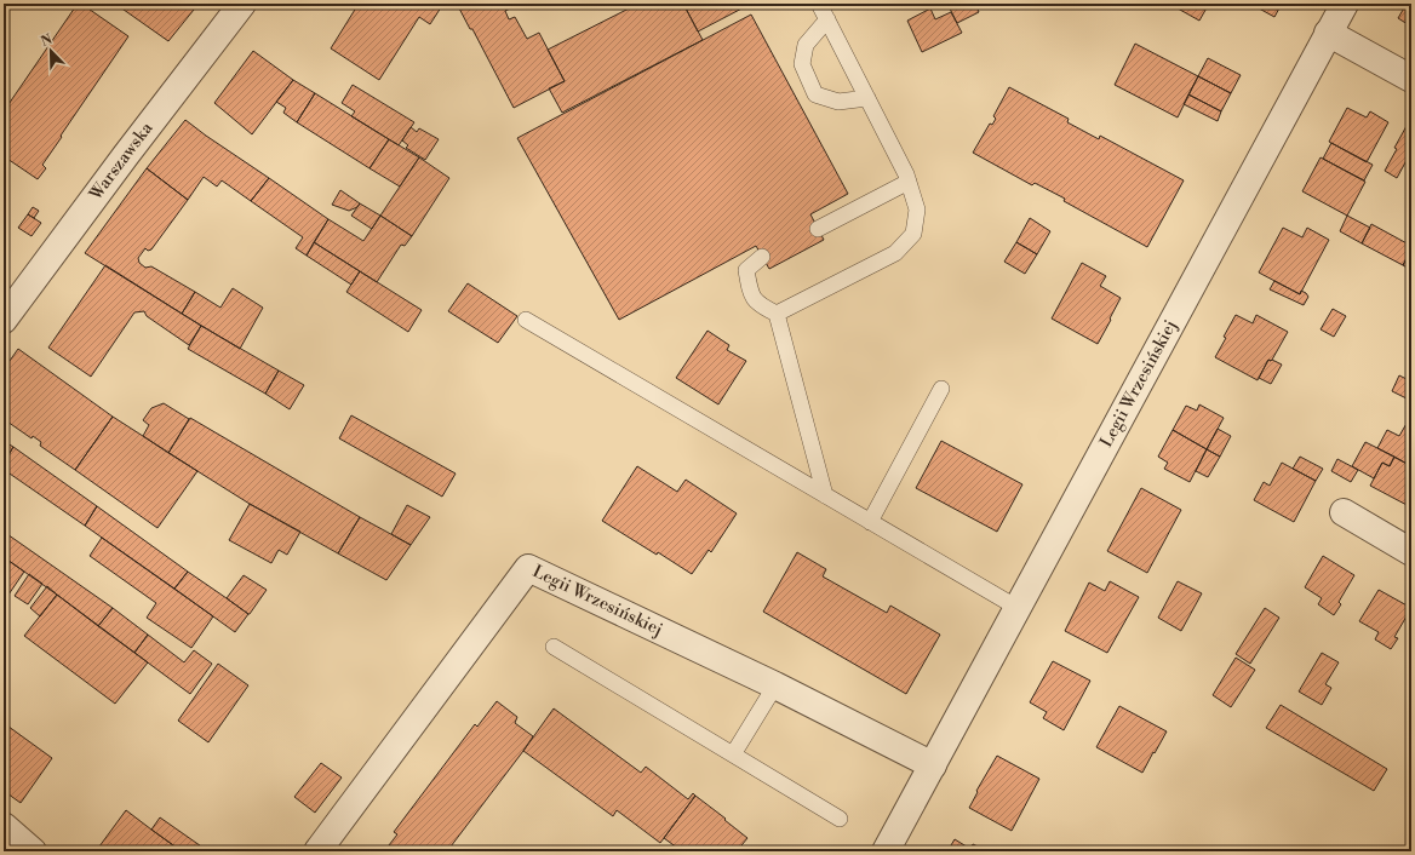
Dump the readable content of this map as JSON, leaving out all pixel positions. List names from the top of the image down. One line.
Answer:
{"streets":{"street":["Warszawska","Legii Wrzesińskiej"]},"north":"top left"}
